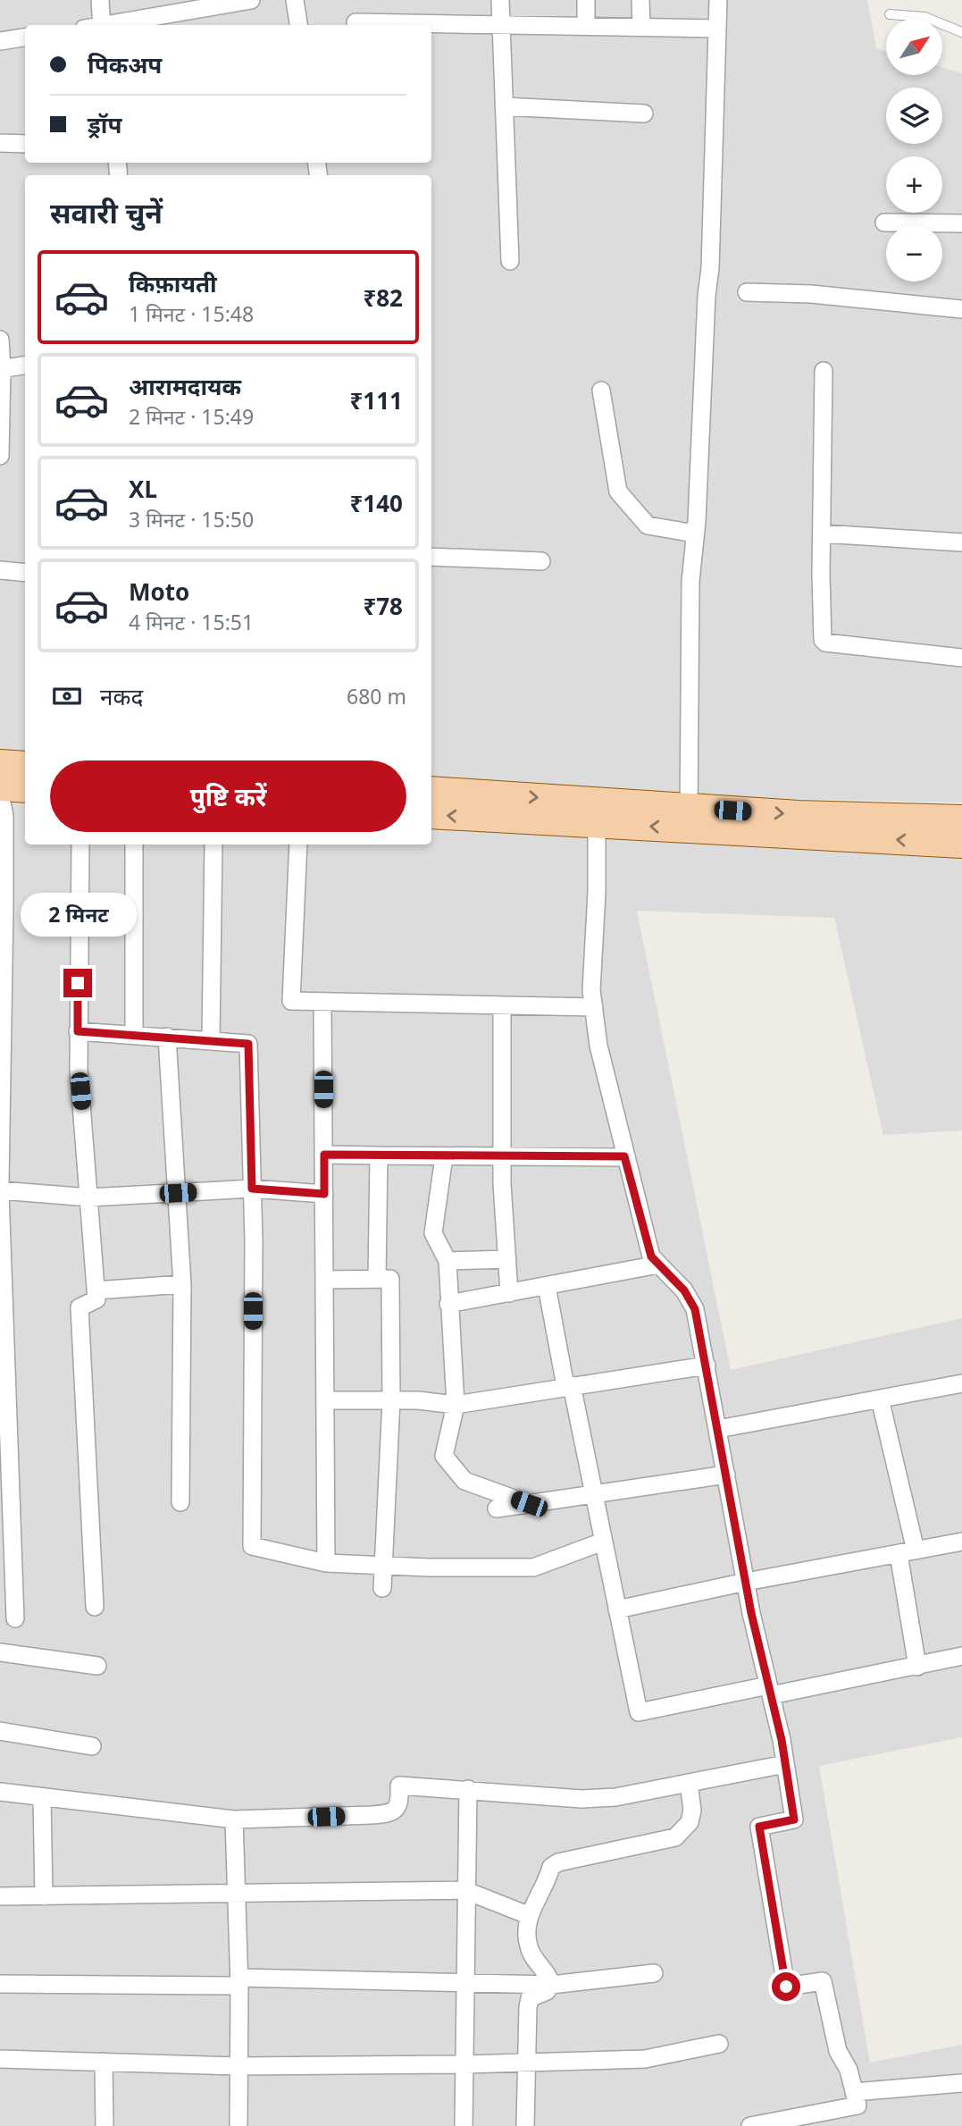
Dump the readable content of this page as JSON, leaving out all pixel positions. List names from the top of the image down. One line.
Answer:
{"north":"top right","page":{"map_buttons":["+","−"],"banner":["पिकअप","ड्रॉप"],"heading":"सवारी चुनें","list":[{"name":"किफ़ायती","note":"1 मिनट · 15:48","value":"₹82"},{"name":"आरामदायक","note":"2 मिनट · 15:49","value":"₹111"},{"name":"XL","note":"3 मिनट · 15:50","value":"₹140"},{"name":"Moto","note":"4 मिनट · 15:51","value":"₹78"}],"pay":["नकद","680 m"],"buttons":"पुष्टि करें","bubble":"2 मिनट"}}
